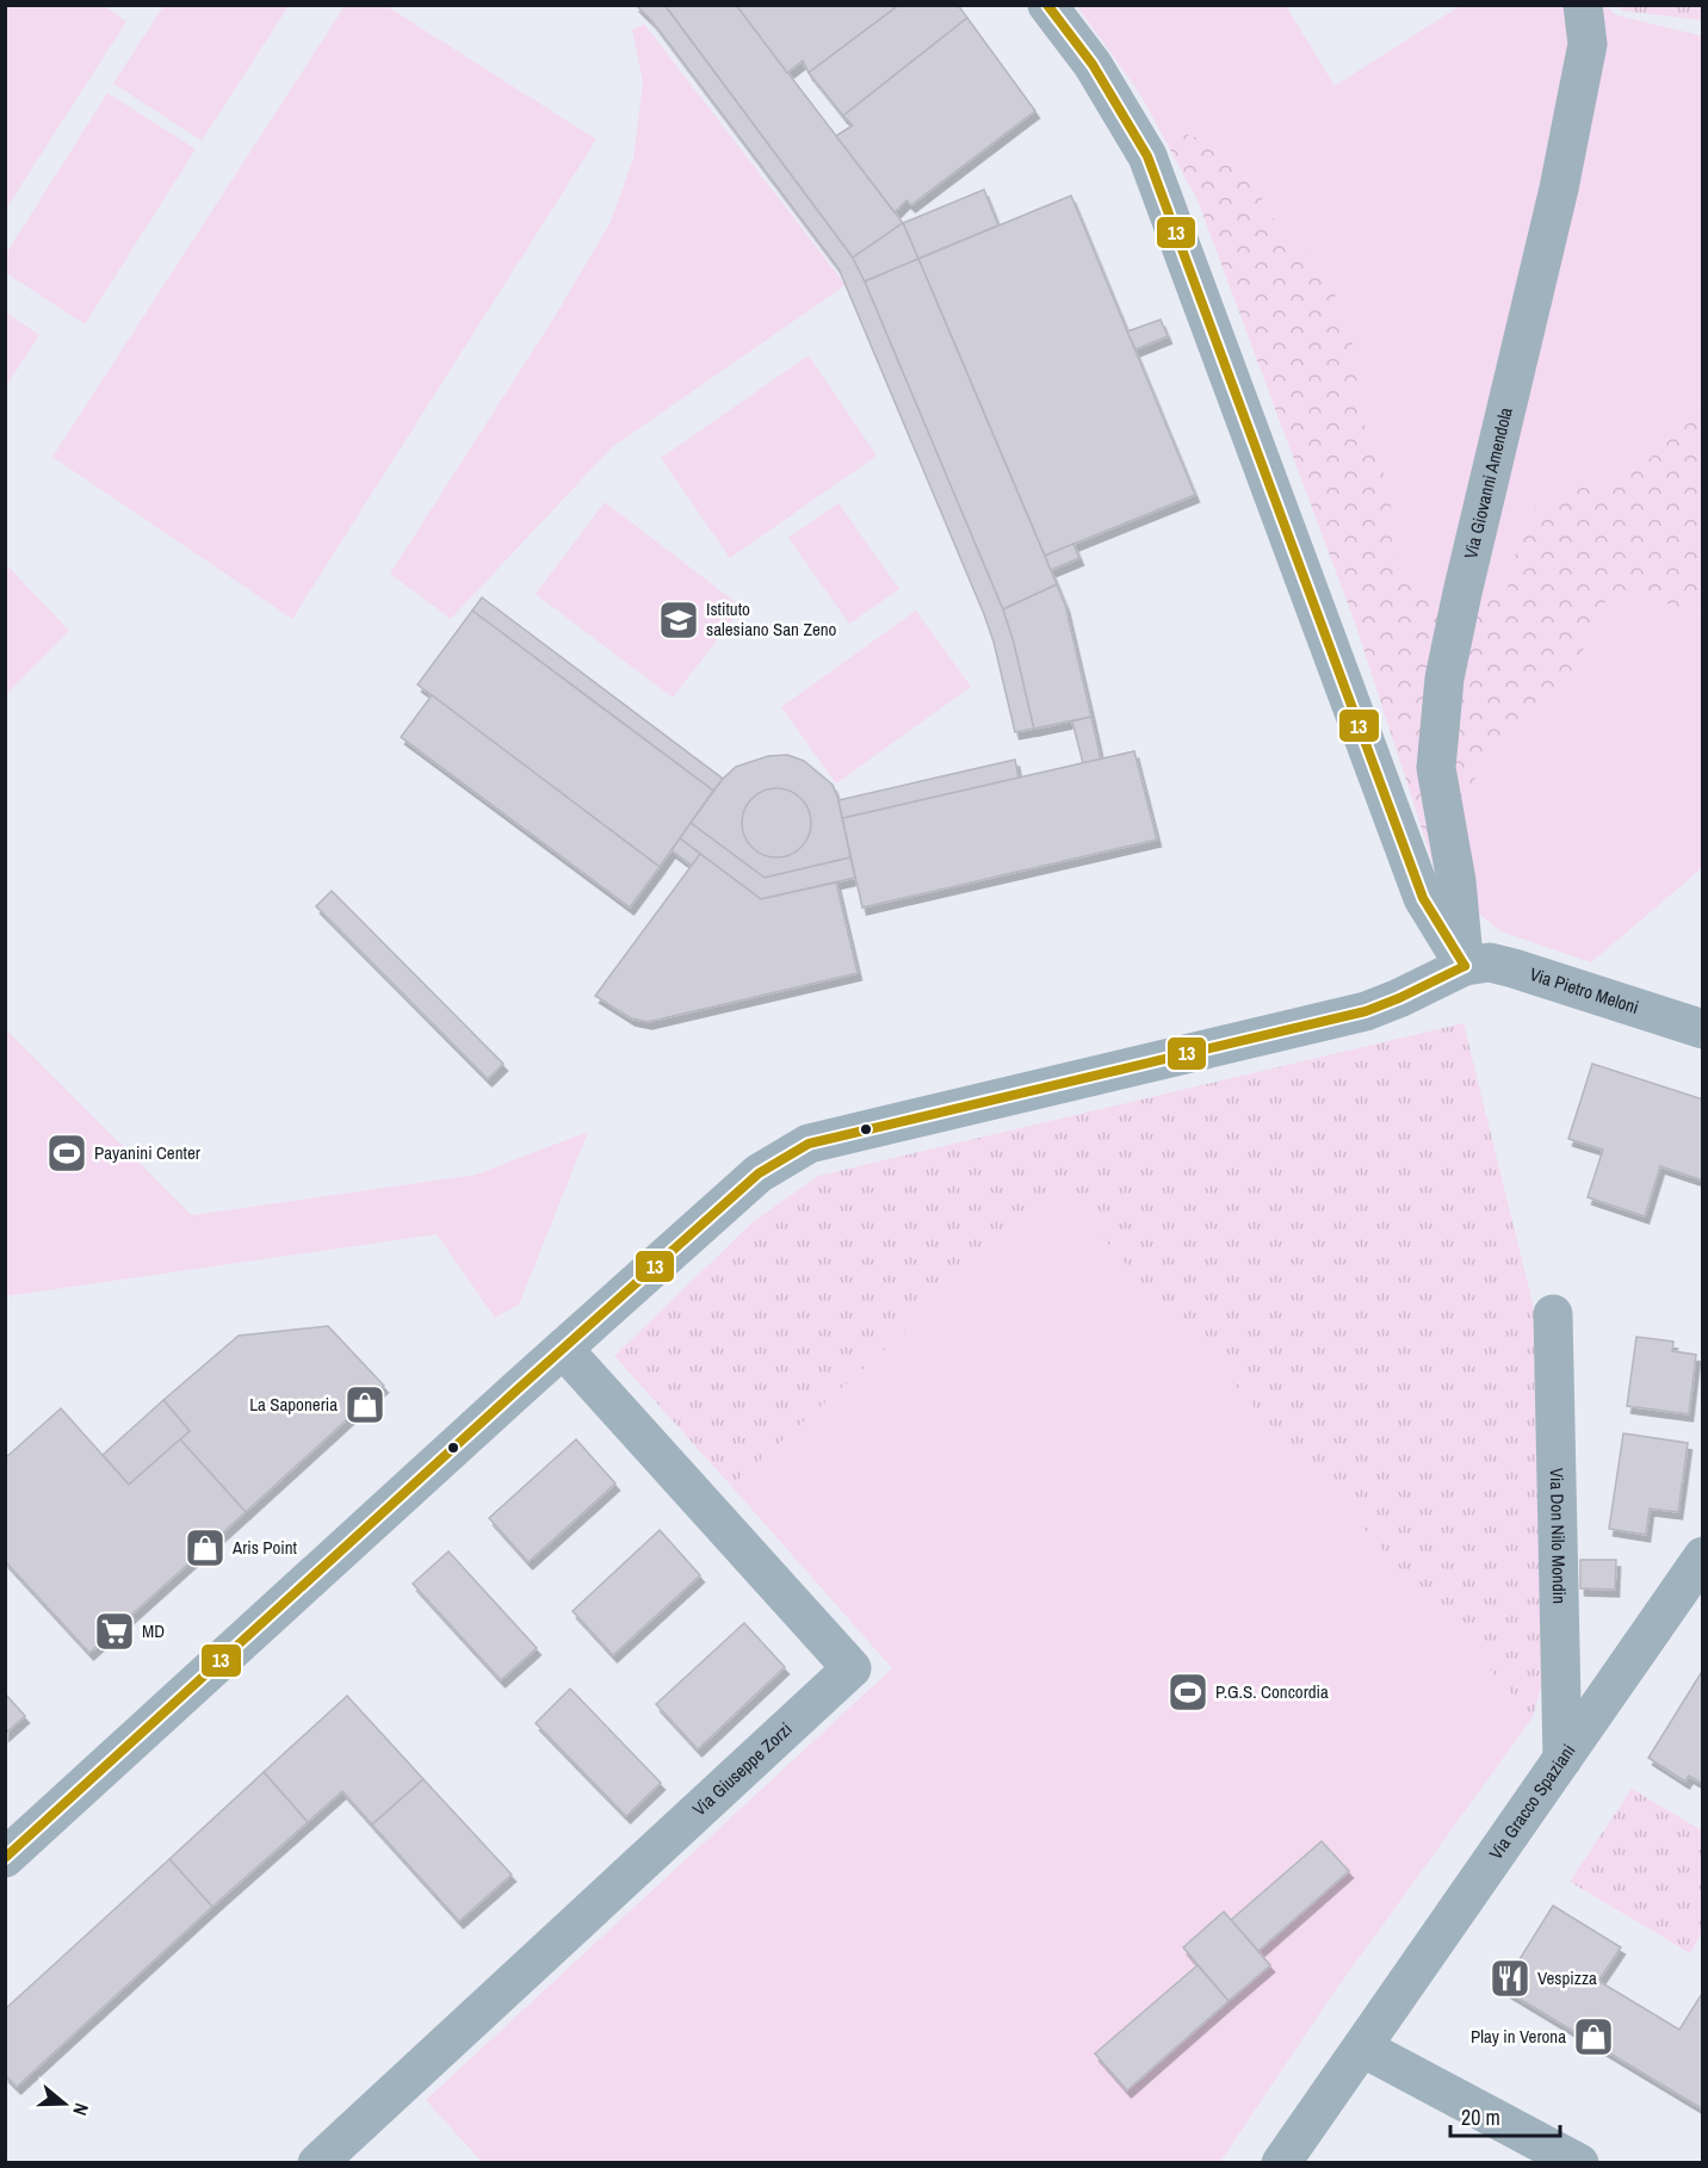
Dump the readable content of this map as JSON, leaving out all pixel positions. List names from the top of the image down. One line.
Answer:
{"streets":{"street":["Via Giovanni Amendola","Via Pietro Meloni","Via Don Nilo Mondin","Via Giuseppe Zorzi","Via Gracco Spaziani"]},"crossings":[["Via Giovanni Amendola","Via Pietro Meloni"],["Via Don Nilo Mondin","Via Gracco Spaziani"]],"places":{"school or university":["Istituto salesiano San Zeno"],"sports":["Payanini Center","P.G.S. Concordia"],"shop":["La Saponeria","Aris Point","Play in Verona"],"supermarket":["MD"],"restaurant":["Vespizza"]},"lines":["transit line 13"],"scale_bar":"20 m","north":"right"}
